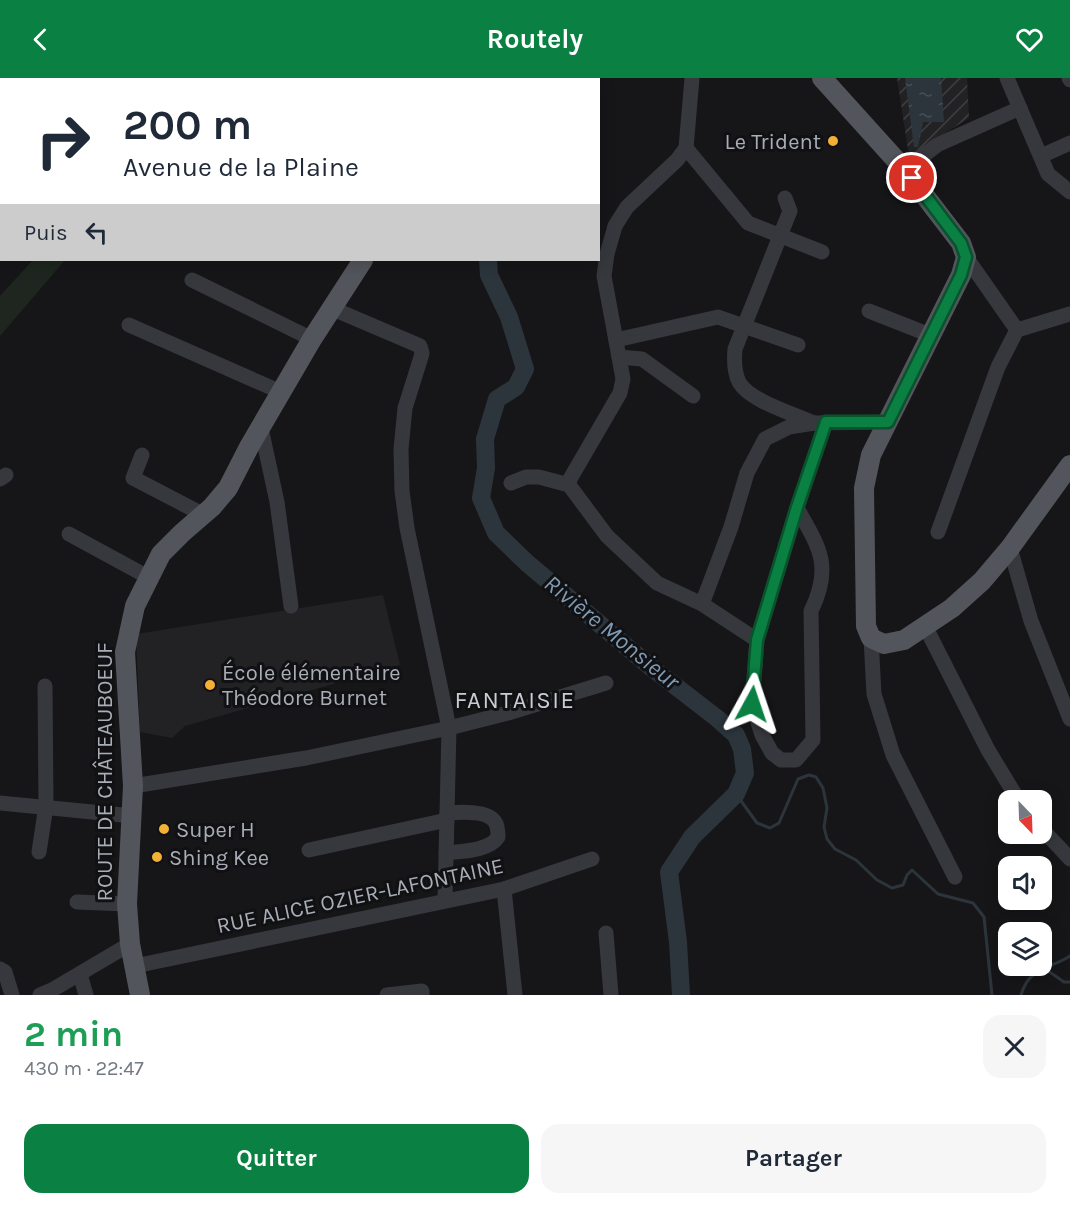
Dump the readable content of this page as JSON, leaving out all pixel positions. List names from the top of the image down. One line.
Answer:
{"streets":{"main road":["ROUTE DE CHÂTEAUBOEUF"],"street":["RUE ALICE OZIER-LAFONTAINE"]},"crossings":[["ROUTE DE CHÂTEAUBOEUF","RUE ALICE OZIER-LAFONTAINE"]],"districts":["FANTAISIE"],"water":["Rivière Monsieur"],"places":["Le Trident","École élémentaire Théodore Burnet","Super H","Shing Kee"],"north":"bottom right","page":{"header":"Routely","turn":["200 m","Avenue de la Plaine"],"then":"Puis","heading":["2 min","430 m · 22:47"],"buttons":["Quitter","Partager"]}}
